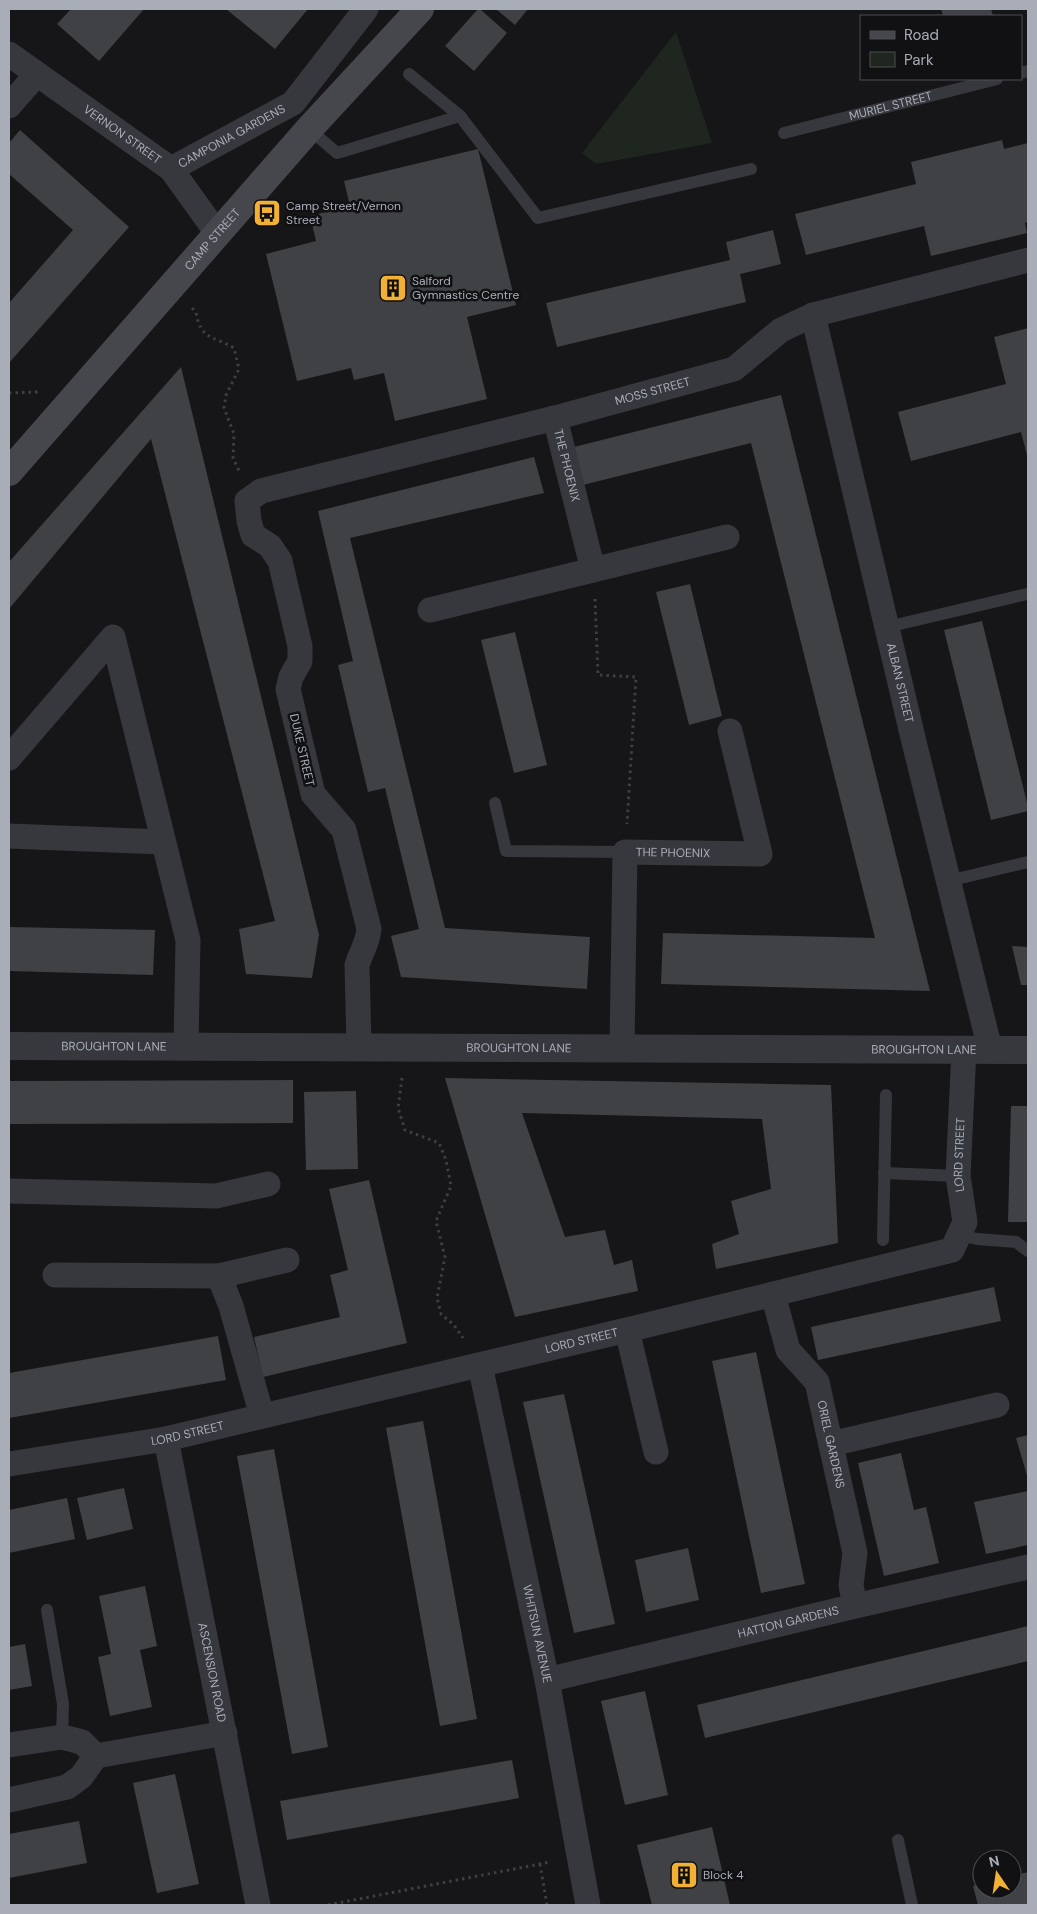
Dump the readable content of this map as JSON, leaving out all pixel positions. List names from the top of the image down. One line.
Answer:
{"streets":{"main road":["CAMP STREET"],"street":["VERNON STREET","CAMPONIA GARDENS","MOSS STREET","THE PHOENIX","ALBAN STREET","DUKE STREET","BROUGHTON LANE","LORD STREET","ORIEL GARDENS","HATTON GARDENS","WHITSUN AVENUE","ASCENSION ROAD"],"lane":["MURIEL STREET"]},"crossings":[["VERNON STREET","CAMPONIA GARDENS"],["VERNON STREET","CAMP STREET"],["MOSS STREET","THE PHOENIX"],["MOSS STREET","ALBAN STREET"],["MOSS STREET","DUKE STREET"],["THE PHOENIX","BROUGHTON LANE"],["ALBAN STREET","BROUGHTON LANE"],["ALBAN STREET","LORD STREET"],["DUKE STREET","BROUGHTON LANE"],["BROUGHTON LANE","LORD STREET"],["LORD STREET","ORIEL GARDENS"],["LORD STREET","WHITSUN AVENUE"],["LORD STREET","ASCENSION ROAD"],["ORIEL GARDENS","HATTON GARDENS"],["HATTON GARDENS","WHITSUN AVENUE"]],"places":{"bus stop":["Camp Street/Vernon Street"],"building":["Salford Gymnastics Centre","Block 4"]},"legend":["Road","Park"],"north":"top"}
